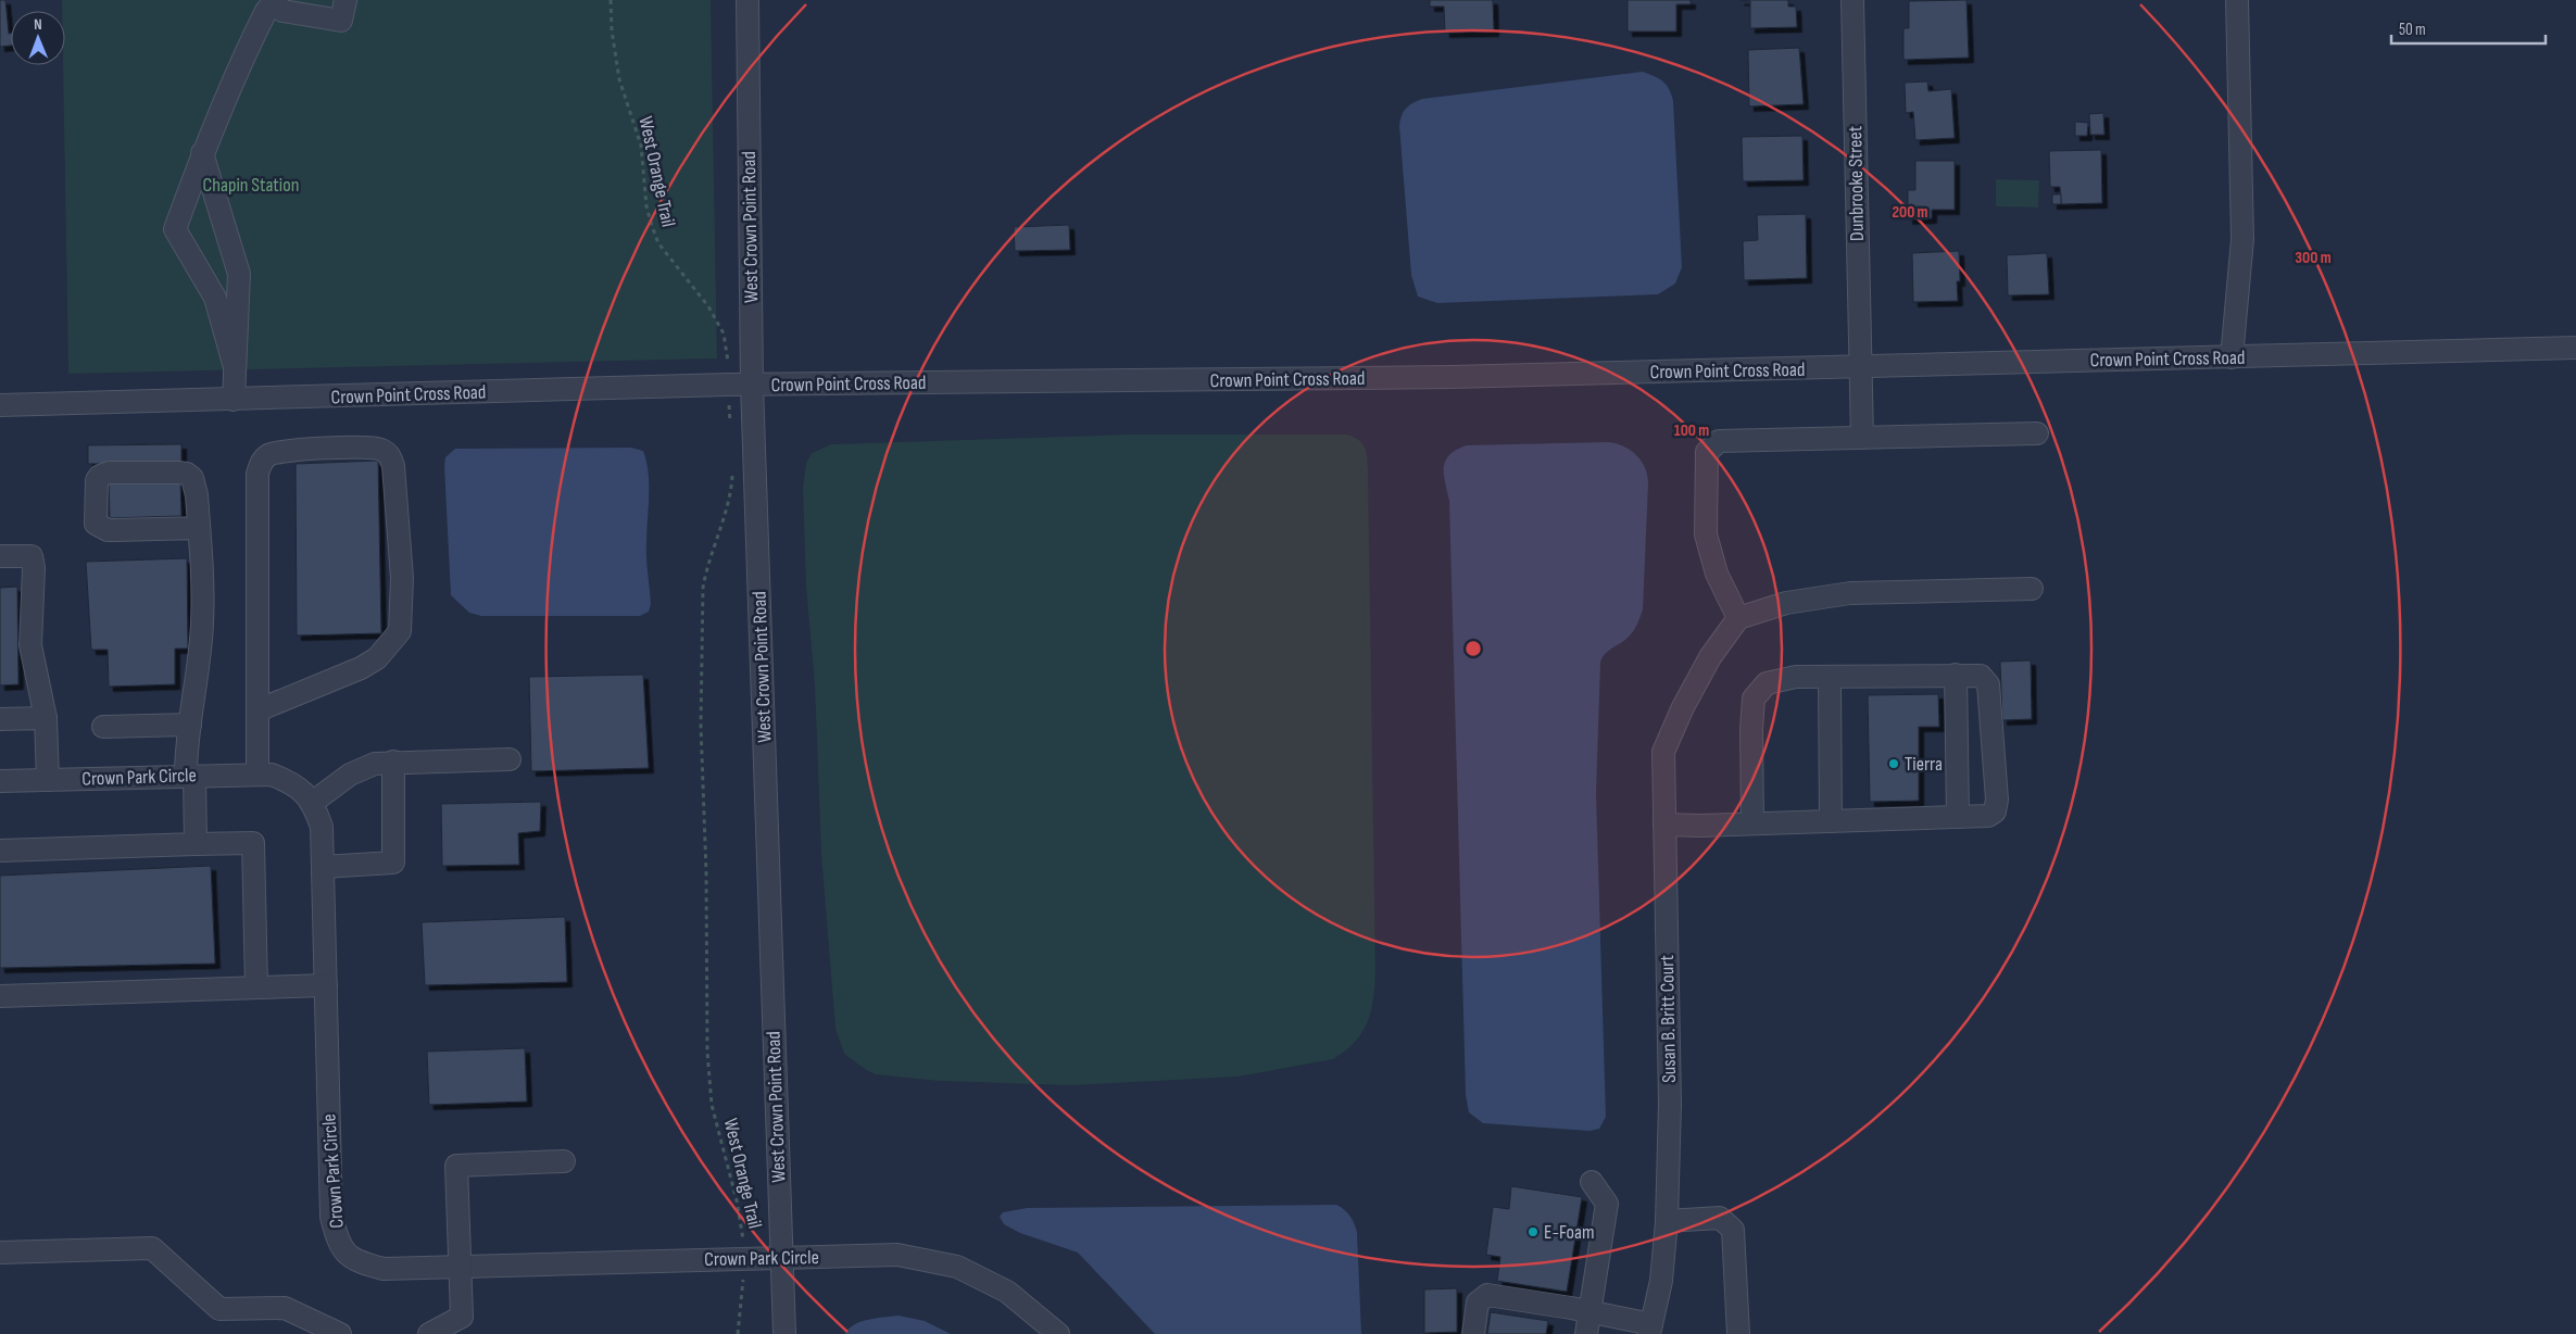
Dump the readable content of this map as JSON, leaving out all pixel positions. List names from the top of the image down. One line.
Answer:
{"streets":{"street":["Dunbrooke Street","West Crown Point Road","Crown Point Cross Road","Crown Park Circle","Susan B. Britt Court"],"path":["West Orange Trail"]},"crossings":[["West Orange Trail","Crown Park Circle"],["Dunbrooke Street","Crown Point Cross Road"],["West Crown Point Road","Crown Point Cross Road"],["West Crown Point Road","Crown Park Circle"]],"parks":["Chapin Station"],"places":["Tierra","E-Foam"],"scale_bar":"50 m","north":"top","rings":["200 m","300 m","100 m"]}
